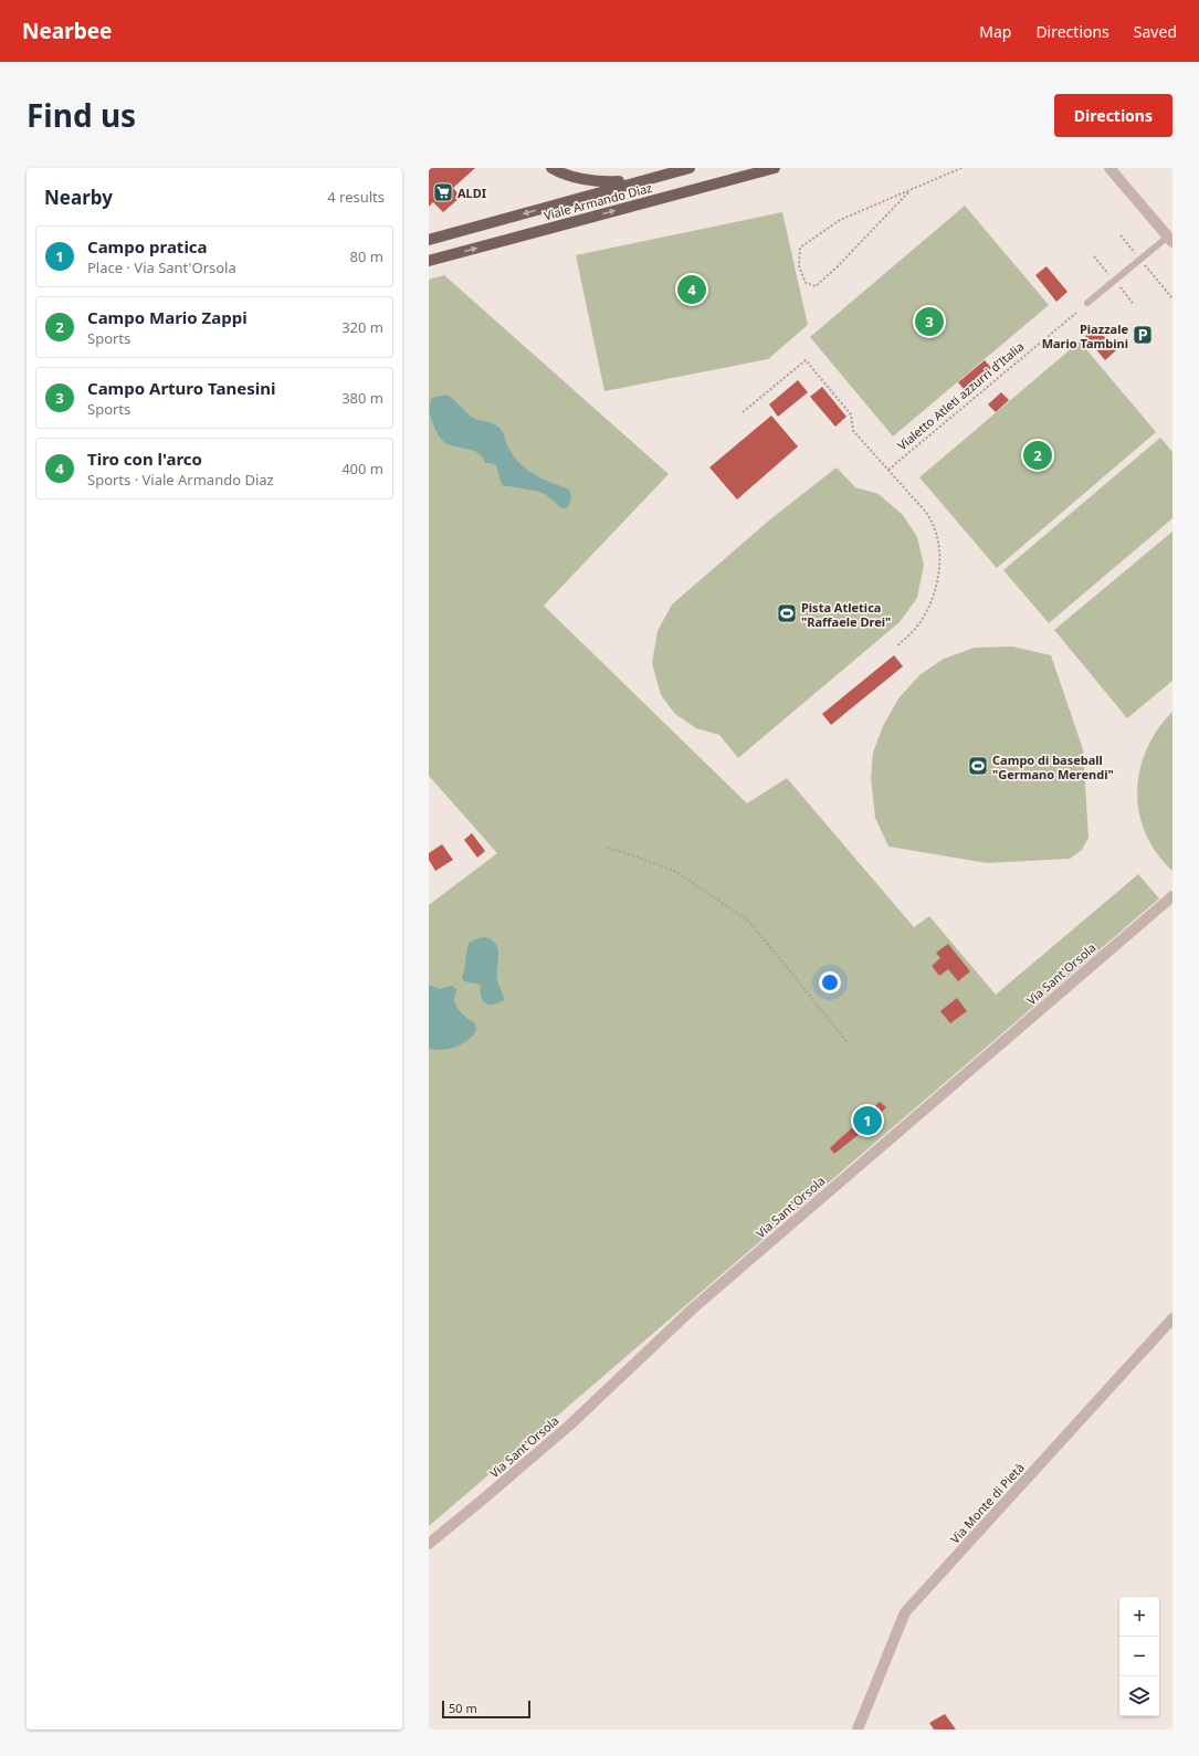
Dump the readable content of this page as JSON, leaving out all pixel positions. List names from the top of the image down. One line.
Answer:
{"streets":{"main road":["Viale Armando Diaz"],"street":["Via Sant'Orsola","Via Monte di Pietà"],"path":["Vialetto Atleti azzurri d'Italia"]},"places":{"supermarket":["ALDI"],"parking":["Piazzale Mario Tambini"],"sports":["Pista Atletica \"Raffaele Drei\"","Campo di baseball \"Germano Merendi\""]},"scale_bar":"50 m","page":{"header":"Nearbee","nav":["Map","Directions","Saved"],"title":"Find us","buttons":"Directions","heading":["Nearby","4 results"],"list":[{"mark":"1","name":"Campo pratica","note":"Place · Via Sant'Orsola","value":"80 m"},{"mark":"2","name":"Campo Mario Zappi","note":"Sports","value":"320 m"},{"mark":"3","name":"Campo Arturo Tanesini","note":"Sports","value":"380 m"},{"mark":"4","name":"Tiro con l'arco","note":"Sports · Viale Armando Diaz","value":"400 m"}],"pins":["4","3","2","1"],"map_buttons":["+","−"],"scale":"50 m"}}
